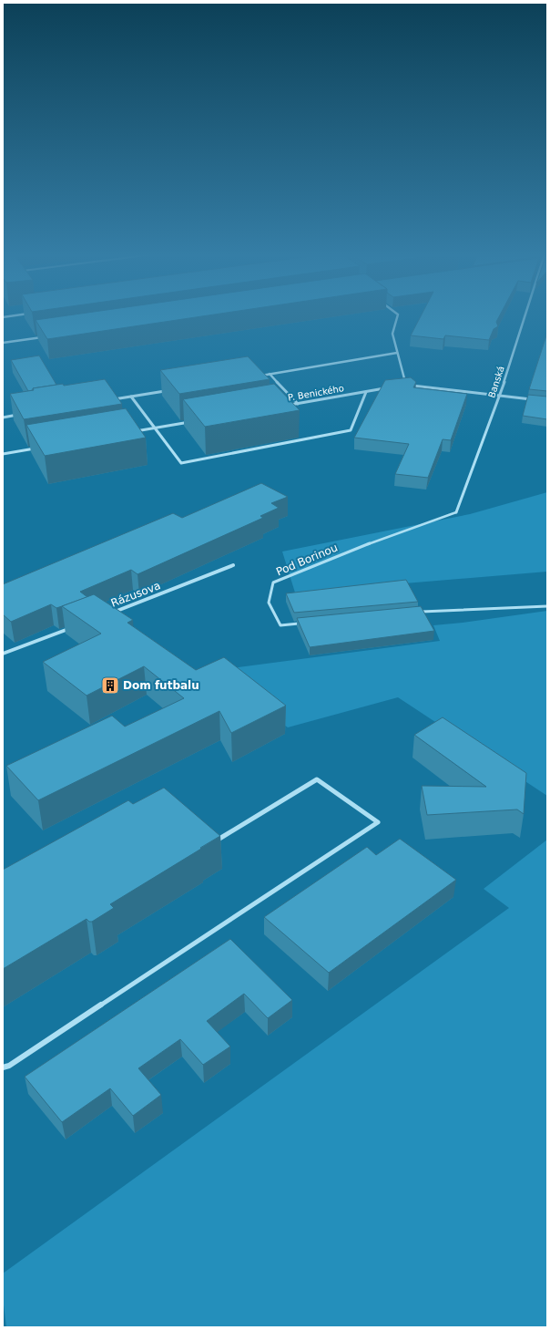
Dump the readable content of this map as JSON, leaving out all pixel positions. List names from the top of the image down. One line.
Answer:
{"streets":{"street":["Banská","P. Benického","Rázusova"],"lane":["Pod Borinou"]},"crossings":[["Banská","Pod Borinou"]],"places":{"building":["Dom futbalu"]}}
